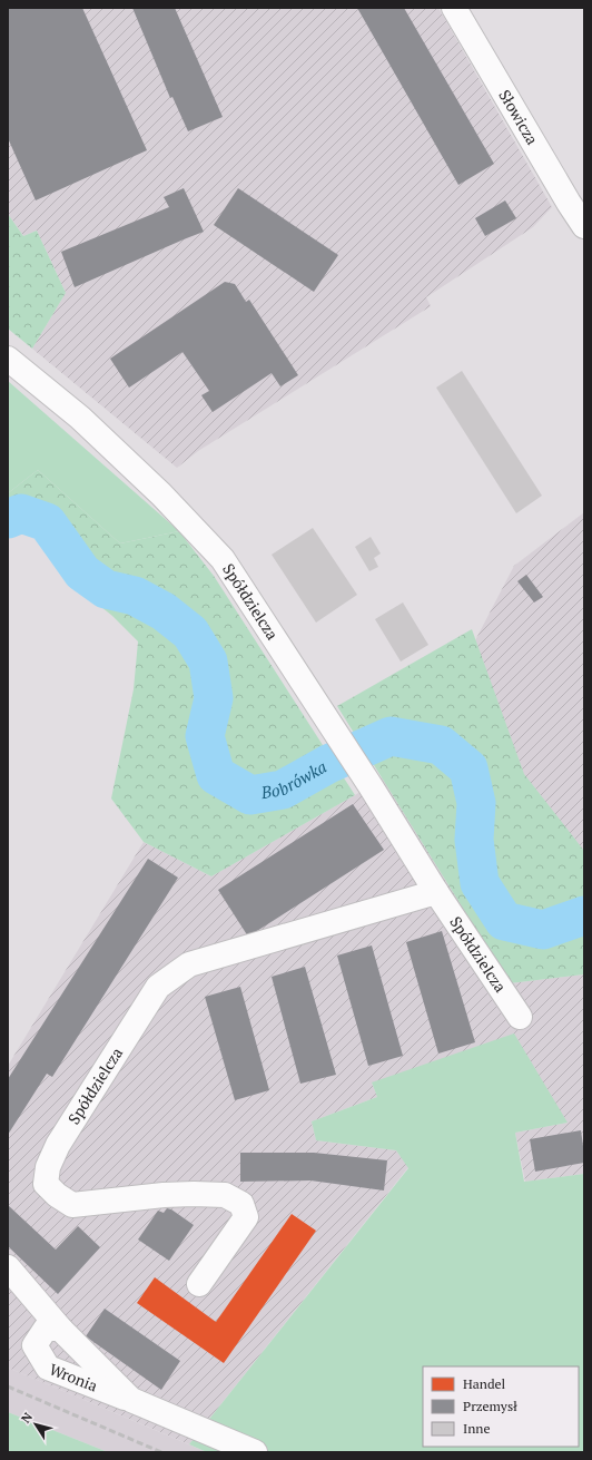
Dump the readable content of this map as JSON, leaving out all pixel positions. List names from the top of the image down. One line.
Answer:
{"streets":{"street":["Słowicza","Spółdzielcza","Wronia"]},"water":["Bobrówka"],"legend":["Handel","Przemysł","Inne"],"north":"top left"}
